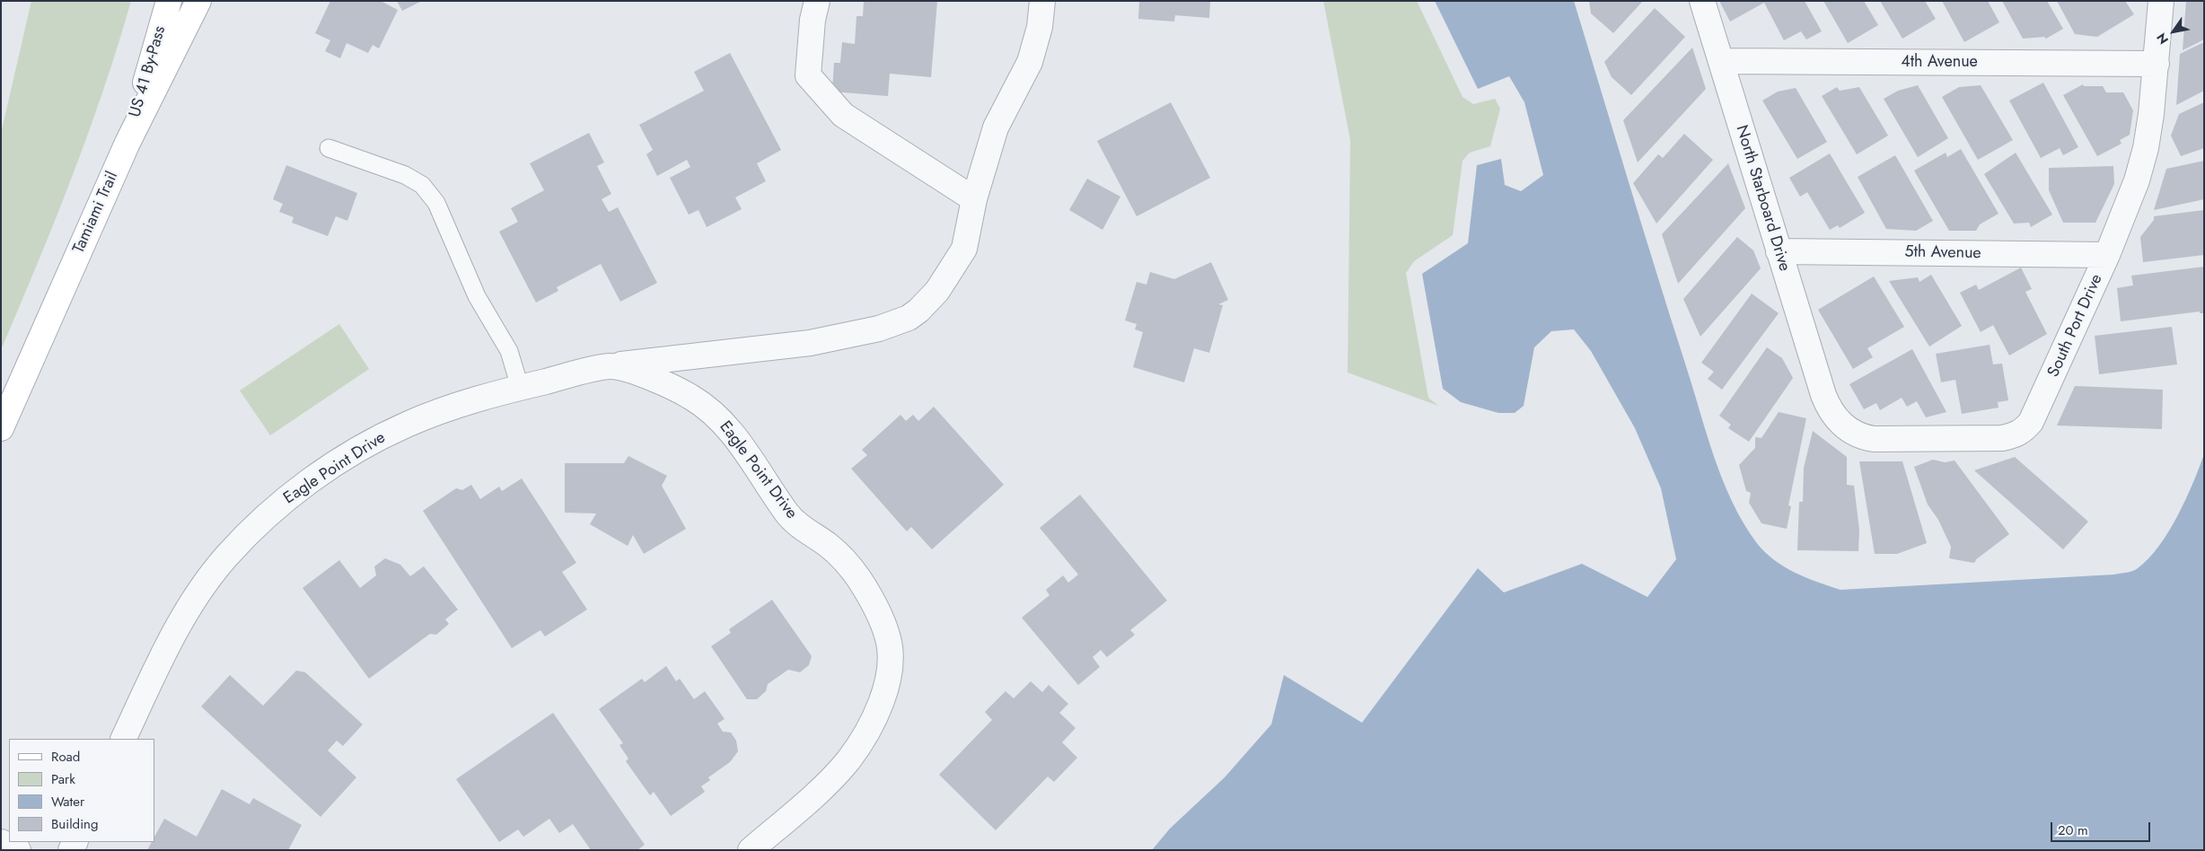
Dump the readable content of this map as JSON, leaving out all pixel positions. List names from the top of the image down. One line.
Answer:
{"streets":{"main road":["US 41 By-Pass","Tamiami Trail"],"street":["4th Avenue","North Starboard Drive","5th Avenue","South Port Drive","Eagle Point Drive"]},"crossings":[["4th Avenue","North Starboard Drive"],["4th Avenue","South Port Drive"],["US 41 By-Pass","Tamiami Trail"],["North Starboard Drive","5th Avenue"],["North Starboard Drive","South Port Drive"],["5th Avenue","South Port Drive"]],"legend":["Road","Park","Water","Building"],"scale_bar":"20 m","north":"bottom left"}
